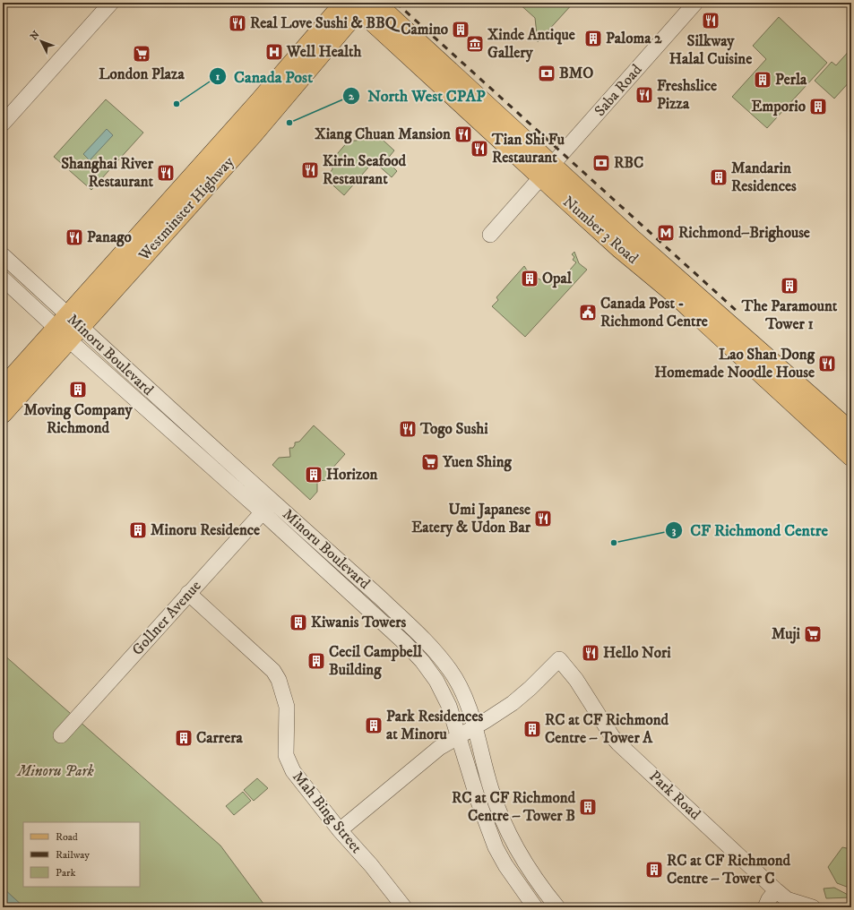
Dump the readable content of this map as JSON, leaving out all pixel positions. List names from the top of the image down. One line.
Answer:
{"streets":{"main road":["Westminster Highway","Number 3 Road"],"street":["Saba Road","Minoru Boulevard","Gollner Avenue","Park Road","Mah Bing Street"]},"crossings":[["Saba Road","Number 3 Road"],["Westminster Highway","Number 3 Road"],["Westminster Highway","Minoru Boulevard"],["Minoru Boulevard","Gollner Avenue"],["Minoru Boulevard","Park Road"],["Gollner Avenue","Mah Bing Street"]],"parks":["Minoru Park"],"places":{"restaurant":["Silkway Halal Cuisine","Real Love Sushi & BBQ","Freshslice Pizza","Xiang Chuan Mansion","Tian Shi Fu Restaurant","Kirin Seafood Restaurant","Shanghai River Restaurant","Panago","Lao Shan Dong Homemade Noodle House","Togo Sushi","Umi Japanese Eatery & Udon Bar","Hello Nori"],"building":["Camino","Paloma 2","Perla","Emporio","Mandarin Residences","Opal","The Paramount Tower 1","Moving Company Richmond","Horizon","Minoru Residence","Kiwanis Towers","Cecil Campbell Building","Park Residences at Minoru","RC at CF Richmond Centre – Tower A","Carrera","RC at CF Richmond Centre – Tower B","RC at CF Richmond Centre – Tower C"],"museum":["Xinde Antique Gallery"],"hospital":["Well Health"],"supermarket":["London Plaza","Yuen Shing","Muji"],"bank":["BMO","RBC"],"other":["Canada Post","North West CPAP","CF Richmond Centre"],"metro station":["Richmond–Brighouse"],"public building":["Canada Post - Richmond Centre"]},"legend":["Road","Railway","Park"],"north":"top left"}
